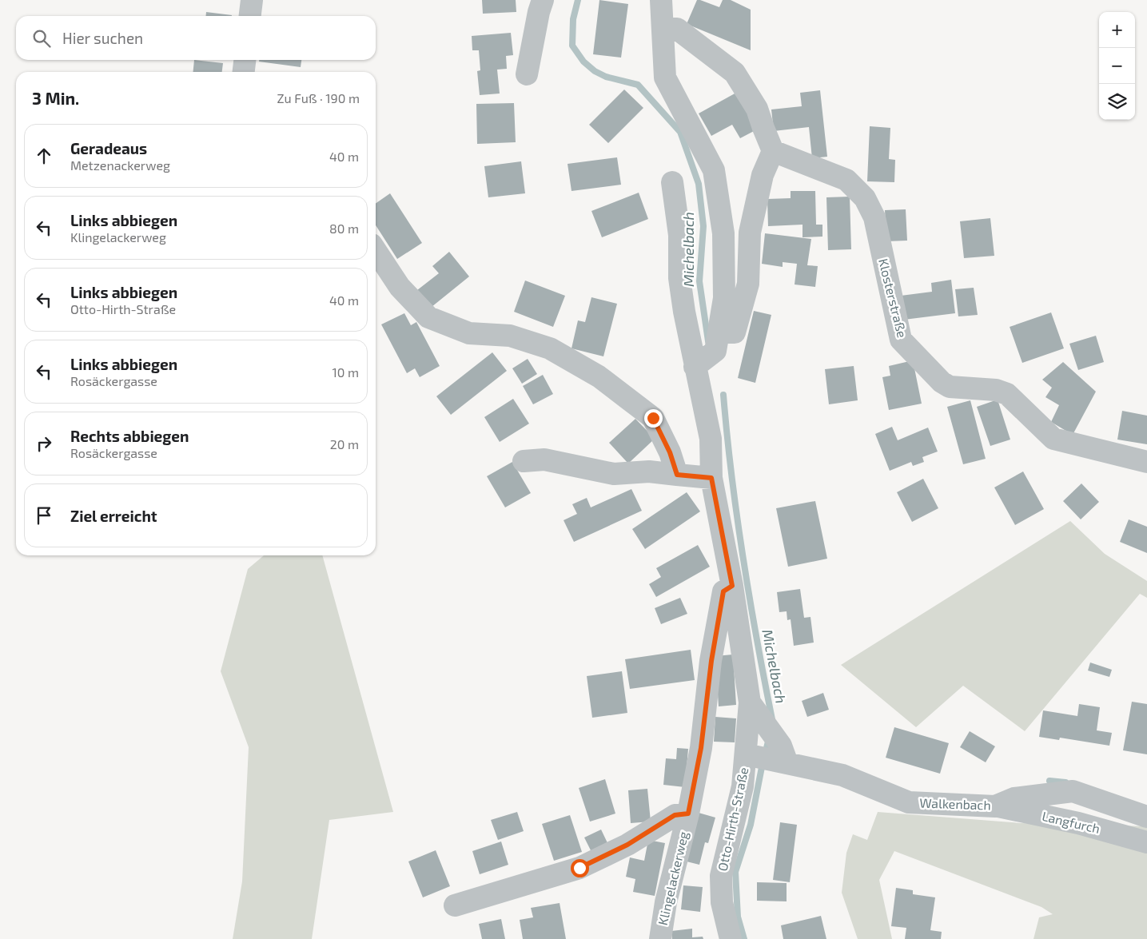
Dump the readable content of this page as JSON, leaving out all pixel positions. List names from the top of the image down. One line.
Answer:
{"streets":{"street":["Klosterstraße","Walkenbach","Otto-Hirth-Straße","Langfurch","Klingelackerweg"]},"crossings":[["Walkenbach","Otto-Hirth-Straße"],["Walkenbach","Langfurch"],["Otto-Hirth-Straße","Klingelackerweg"]],"water":["Michelbach"],"page":{"map_buttons":["+","−"],"search":"Hier suchen","heading":["3 Min.","Zu Fuß · 190 m"],"list":[["Geradeaus","Metzenackerweg","40 m"],["Links abbiegen","Klingelackerweg","80 m"],["Links abbiegen","Otto-Hirth-Straße","40 m"],["Links abbiegen","Rosäckergasse","10 m"],["Rechts abbiegen","Rosäckergasse","20 m"],"Ziel erreicht"]}}
